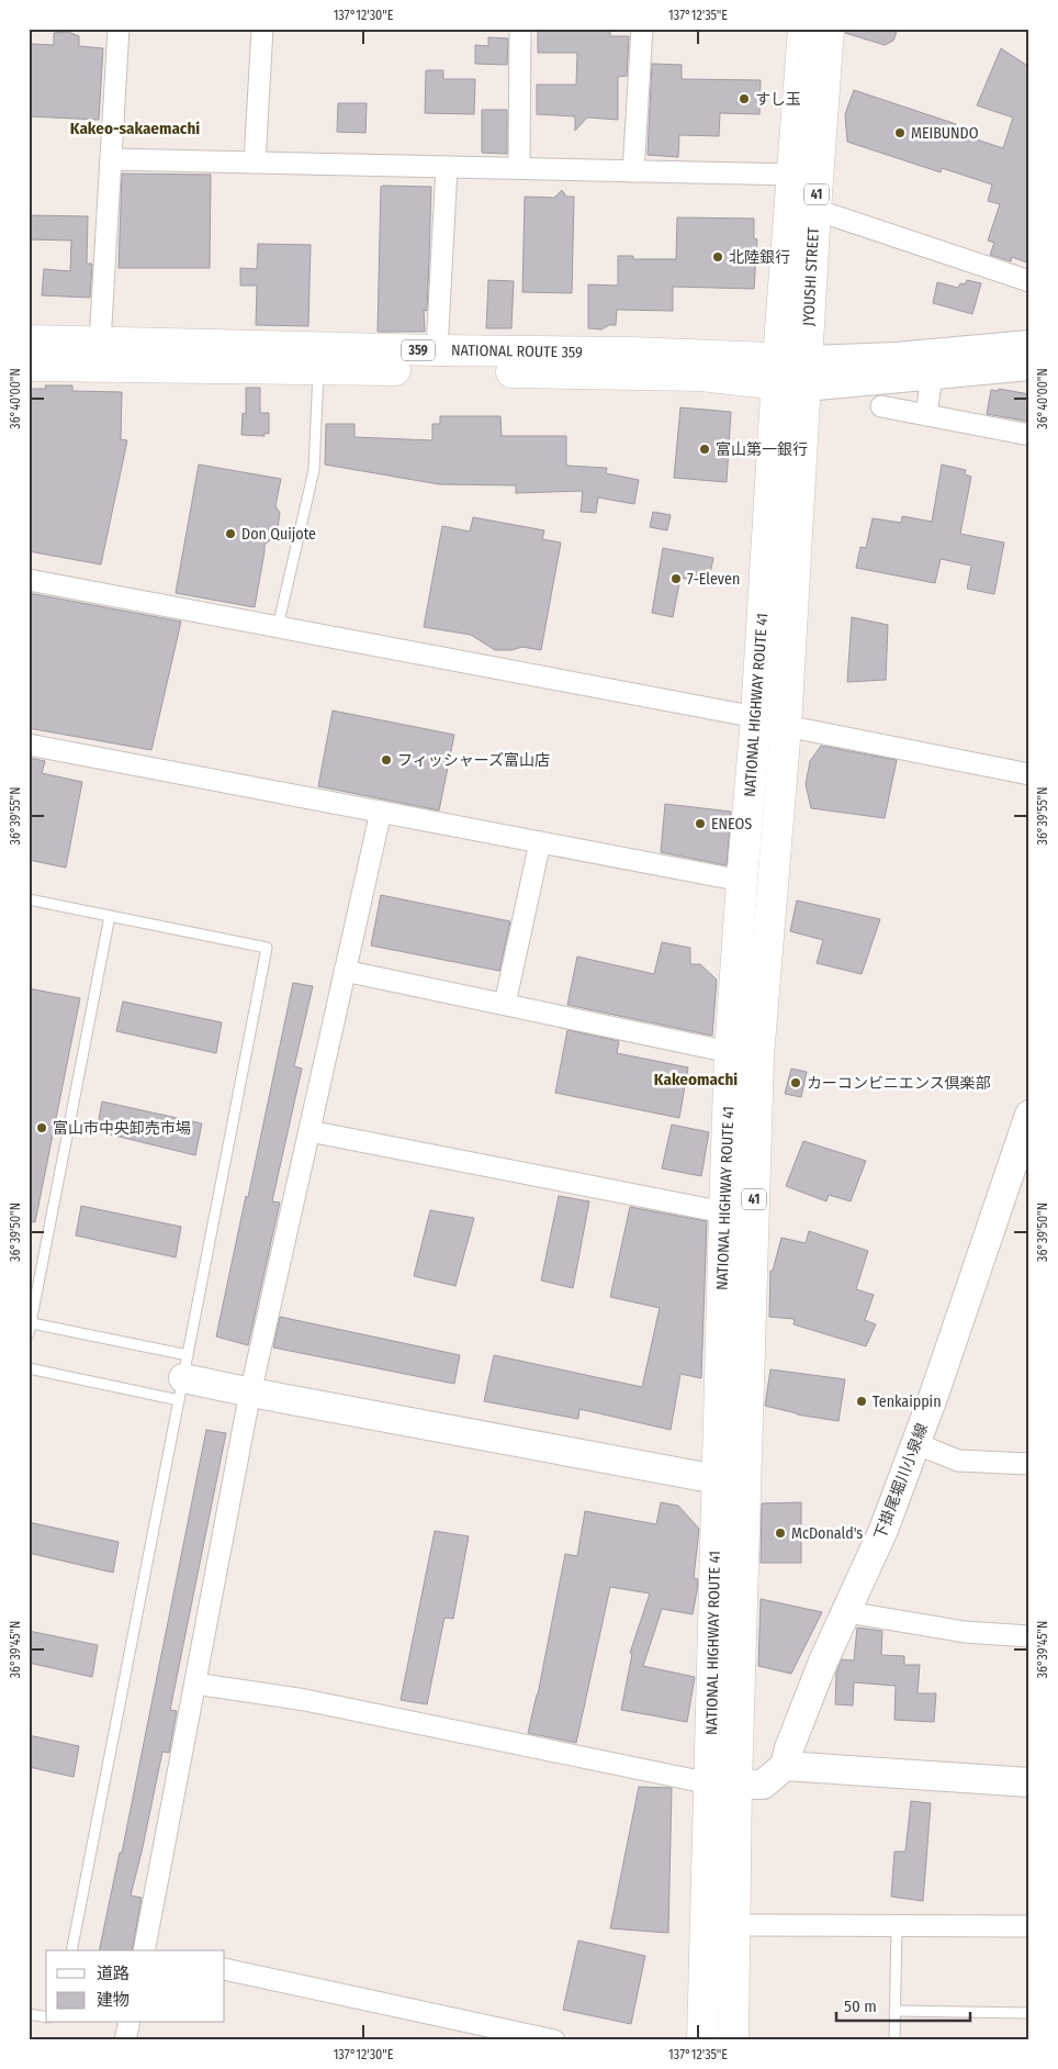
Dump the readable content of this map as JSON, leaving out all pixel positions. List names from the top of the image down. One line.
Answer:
{"streets":{"highway":["41","JYOUSHI STREET","359","NATIONAL ROUTE 359","NATIONAL HIGHWAY ROUTE 41"],"street":["下掛尾堀川小泉線"]},"crossings":[["JYOUSHI STREET","NATIONAL ROUTE 359"],["JYOUSHI STREET","NATIONAL HIGHWAY ROUTE 41"],["NATIONAL ROUTE 359","NATIONAL HIGHWAY ROUTE 41"]],"districts":["Kakeo-sakaemachi","Kakeomachi"],"places":["すし玉","MEIBUNDO","北陸銀行","富山第一銀行","Don Quijote","7-Eleven","フィッシャーズ富山店","ENEOS","カーコンビニエンス倶楽部","富山市中央卸売市場","Tenkaippin","McDonald's"],"legend":["道路","建物"],"scale_bar":"50 m","coordinates":["137°12'30\"E","137°12'35\"E","36°40'00\"N","36°39'55\"N","36°39'50\"N","36°39'45\"N"]}
